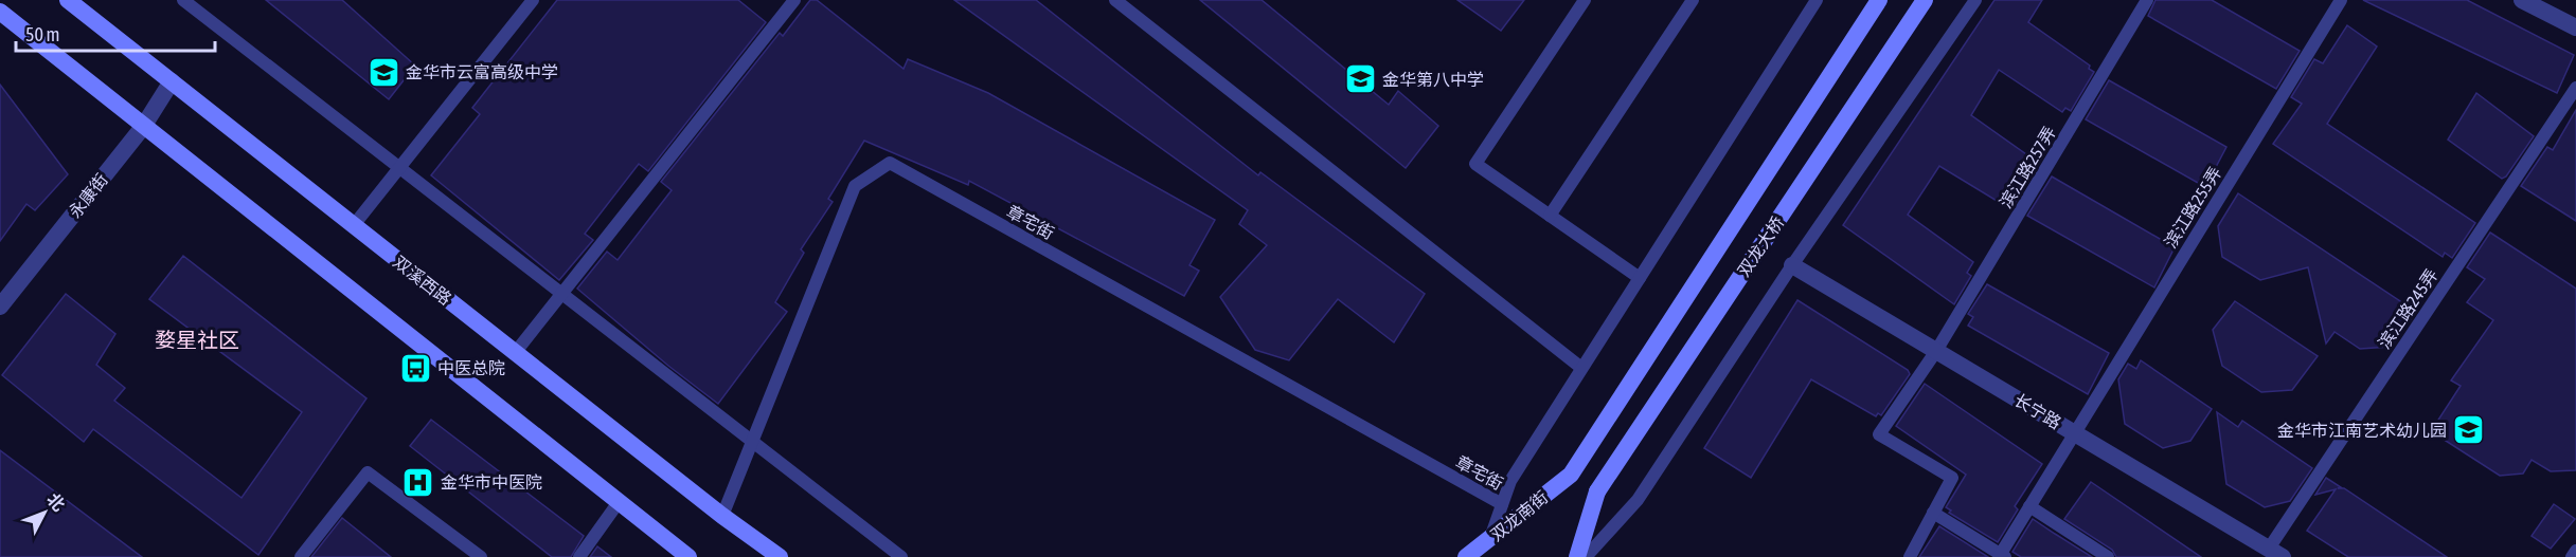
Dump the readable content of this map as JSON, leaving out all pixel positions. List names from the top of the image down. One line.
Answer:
{"streets":{"main road":["双龙大桥","双溪西路","双龙南街"],"street":["永康街","长宁路"],"lane":["滨江路257弄","滨江路255弄","章宅街","滨江路245弄"]},"crossings":[["滨江路257弄","长宁路"],["永康街","双溪西路"],["滨江路255弄","长宁路"],["章宅街","双溪西路"],["双龙大桥","双龙南街"],["滨江路245弄","长宁路"]],"districts":["婺星社区"],"places":{"school or university":["金华市云富高级中学","金华第八中学","金华市江南艺术幼儿园"],"bus stop":["中医总院"],"hospital":["金华市中医院"]},"scale_bar":"50 m","north":"top right"}
